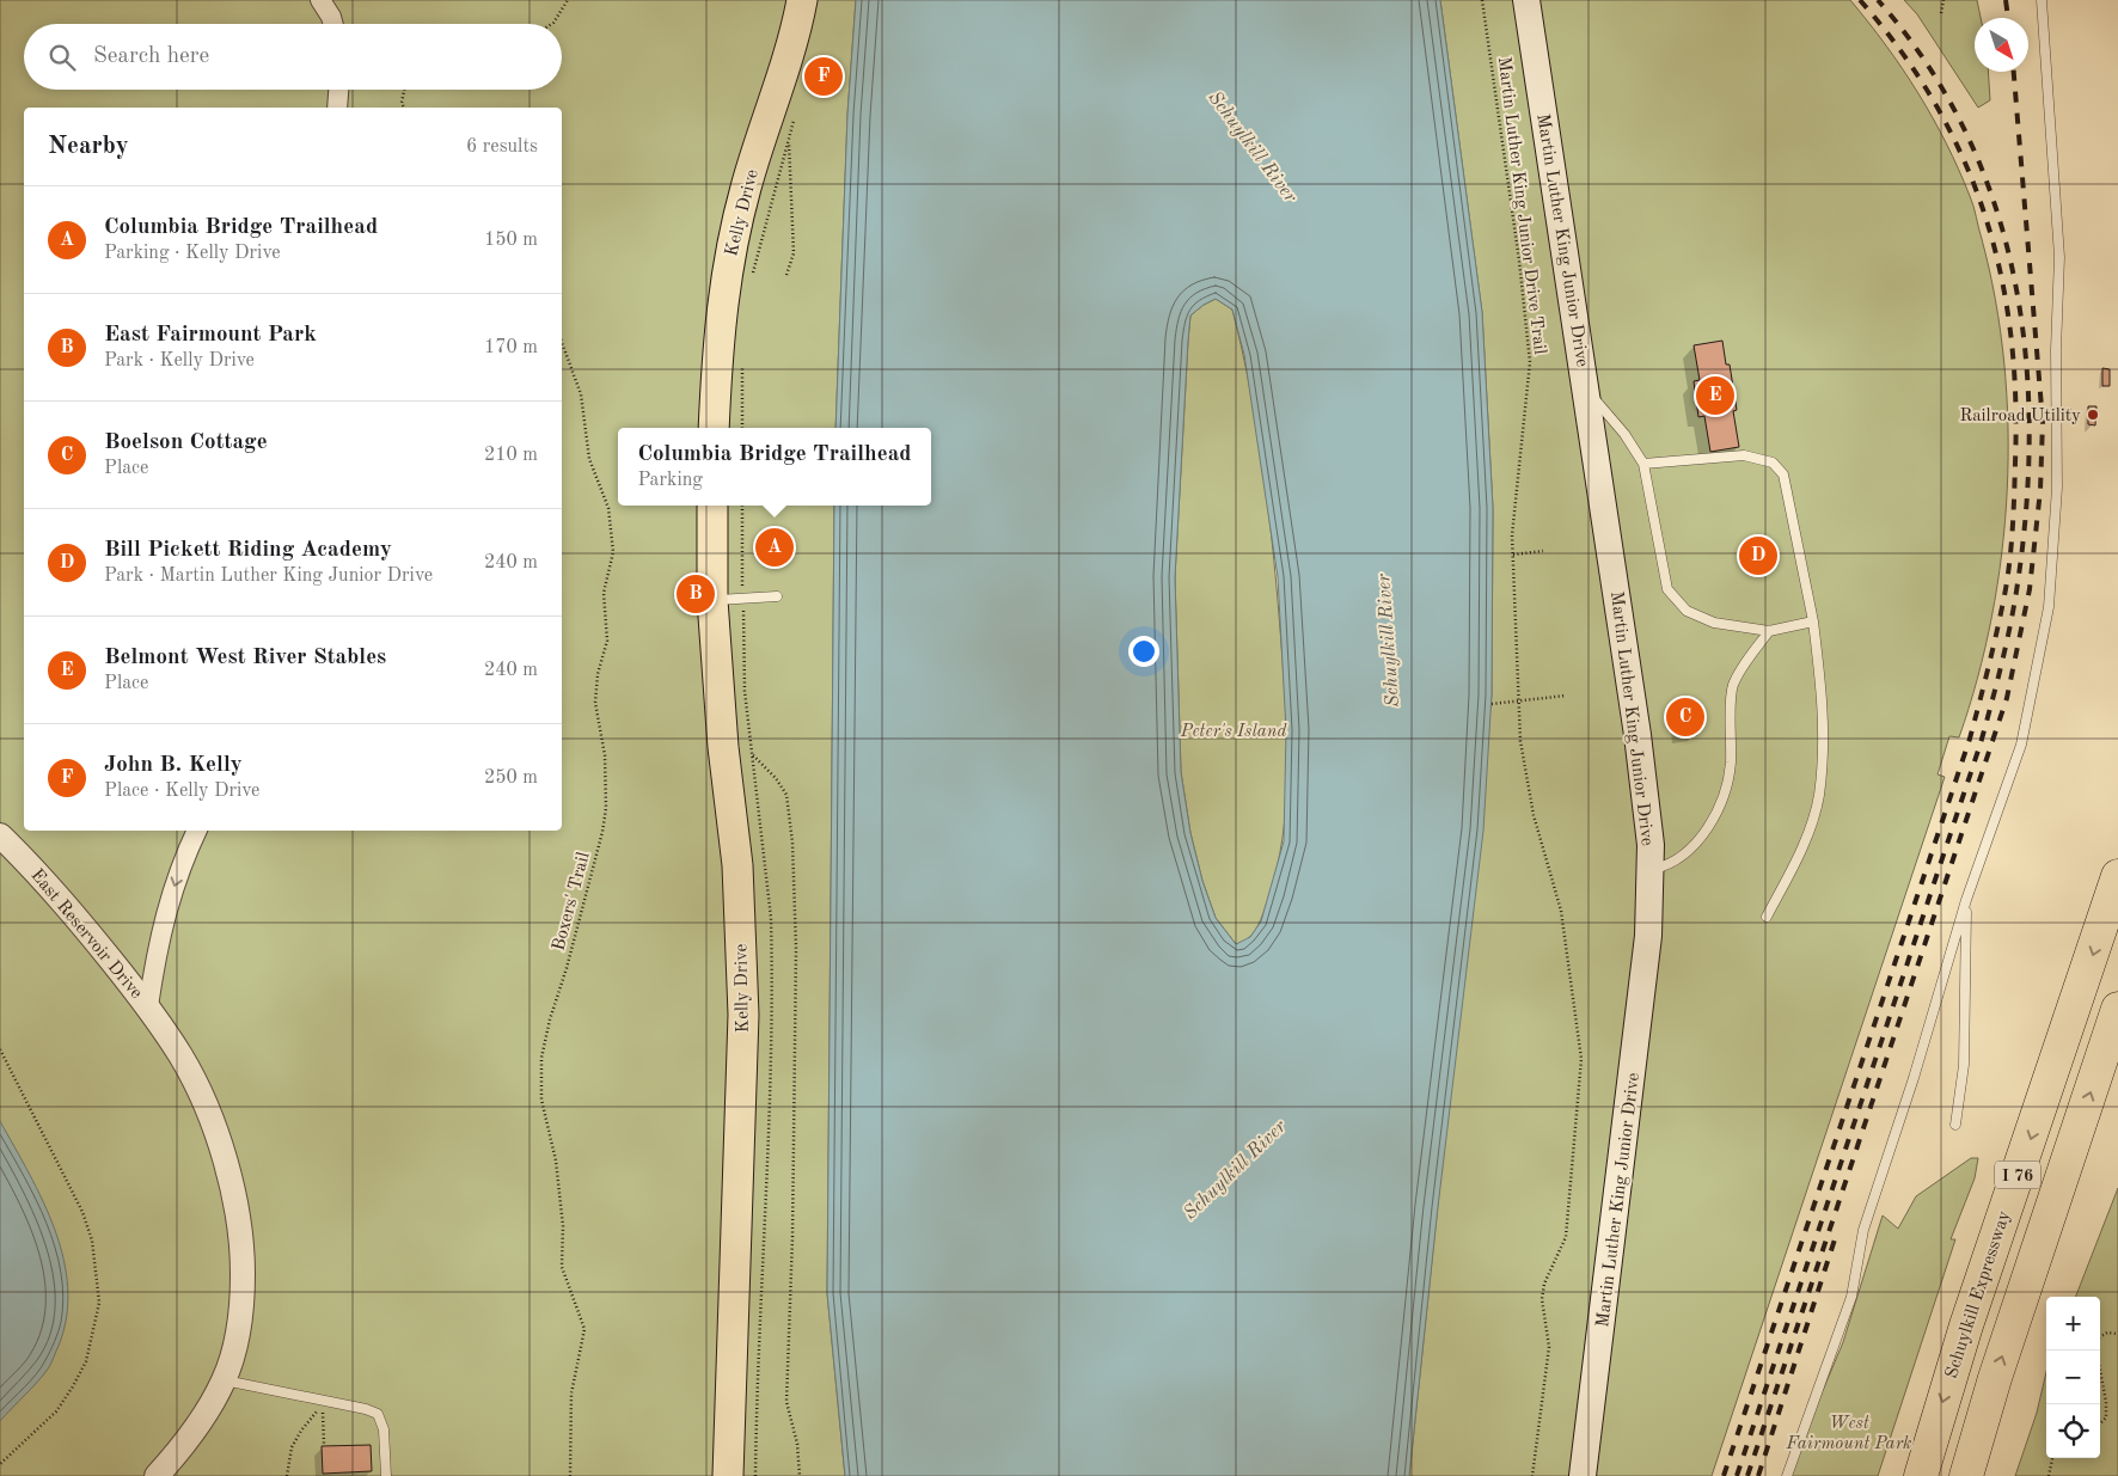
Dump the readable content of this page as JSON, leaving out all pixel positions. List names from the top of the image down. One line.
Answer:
{"streets":{"highway":["I 76","Schuylkill Expressway"],"main road":["Kelly Drive","Martin Luther King Junior Drive"],"street":["East Reservoir Drive"],"path":["Martin Luther King Junior Drive Trail","Boxers' Trail"]},"water":["Schuylkill River"],"parks":["Peter's Island","West Fairmount Park"],"places":["Railroad Utility"],"north":"bottom right","page":{"search":"Search here","pins":["F","E","A","D","B","C"],"heading":["Nearby","6 results"],"list":[{"mark":"A","name":"Columbia Bridge Trailhead","note":"Parking · Kelly Drive","value":"150 m"},{"mark":"B","name":"East Fairmount Park","note":"Park · Kelly Drive","value":"170 m"},{"mark":"C","name":"Boelson Cottage","note":"Place","value":"210 m"},{"mark":"D","name":"Bill Pickett Riding Academy","note":"Park · Martin Luther King Junior Drive","value":"240 m"},{"mark":"E","name":"Belmont West River Stables","note":"Place","value":"240 m"},{"mark":"F","name":"John B. Kelly","note":"Place · Kelly Drive","value":"250 m"}],"popup":["Columbia Bridge Trailhead","Parking"],"map_buttons":["+","−"]}}
